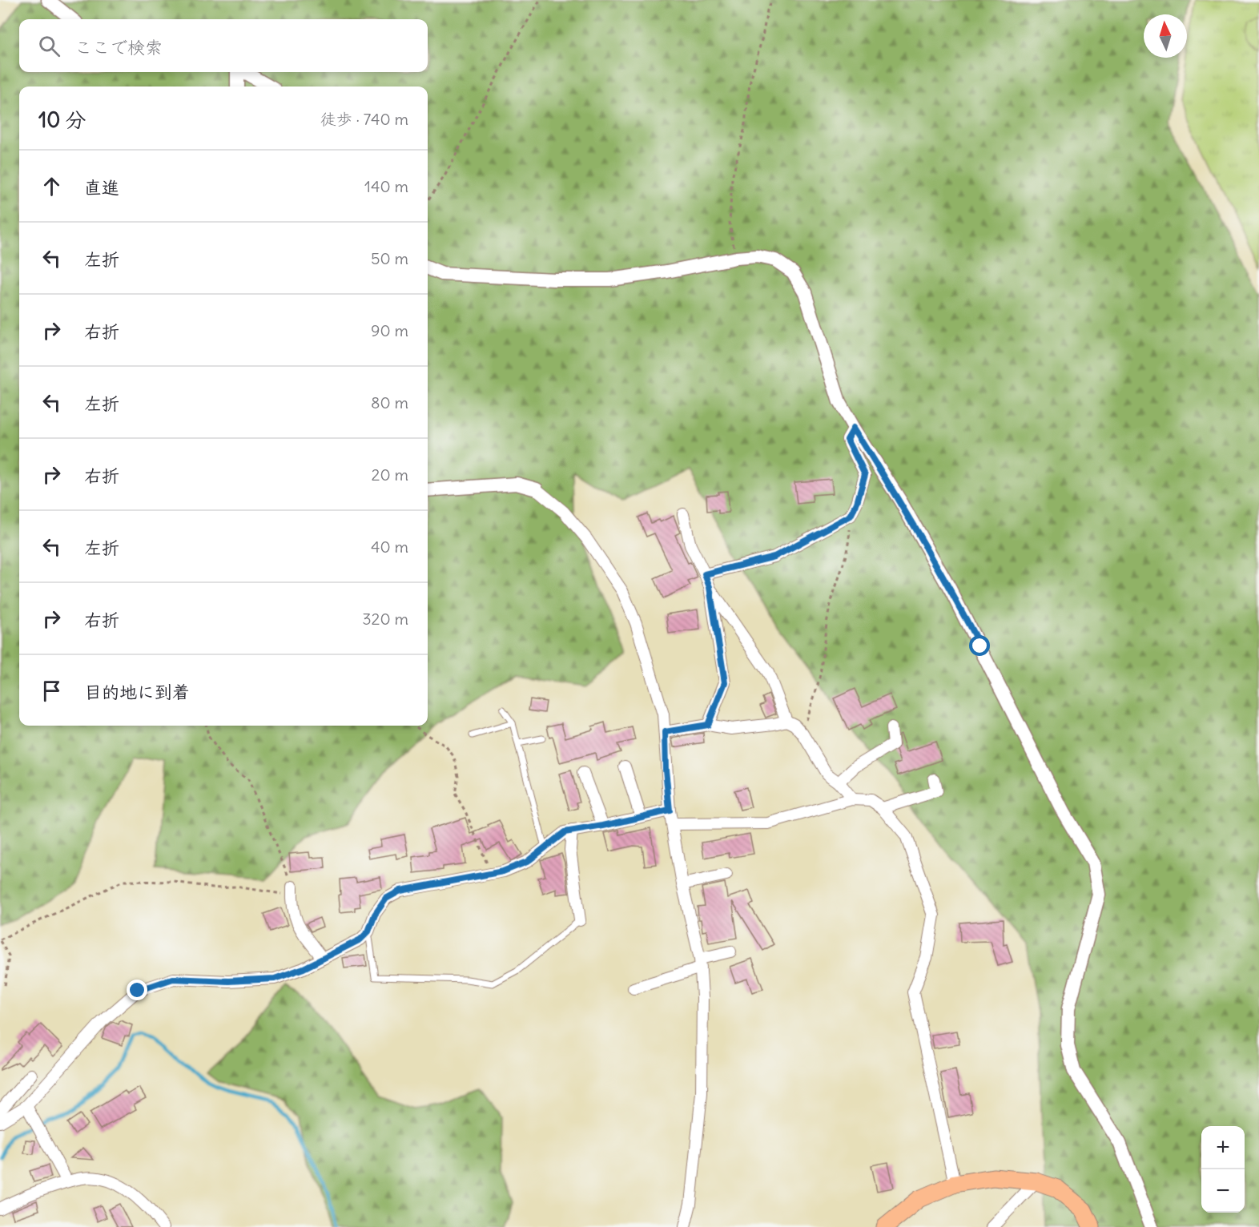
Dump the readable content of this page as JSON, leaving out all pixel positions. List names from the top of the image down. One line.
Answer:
{"north":"top","page":{"search":"ここで検索","heading":["10 分","徒歩 · 740 m"],"list":[["直進","140 m"],["左折","50 m"],["右折","90 m"],["左折","80 m"],["右折","20 m"],["左折","40 m"],["右折","320 m"],"目的地に到着"],"map_buttons":["+","−"]}}
